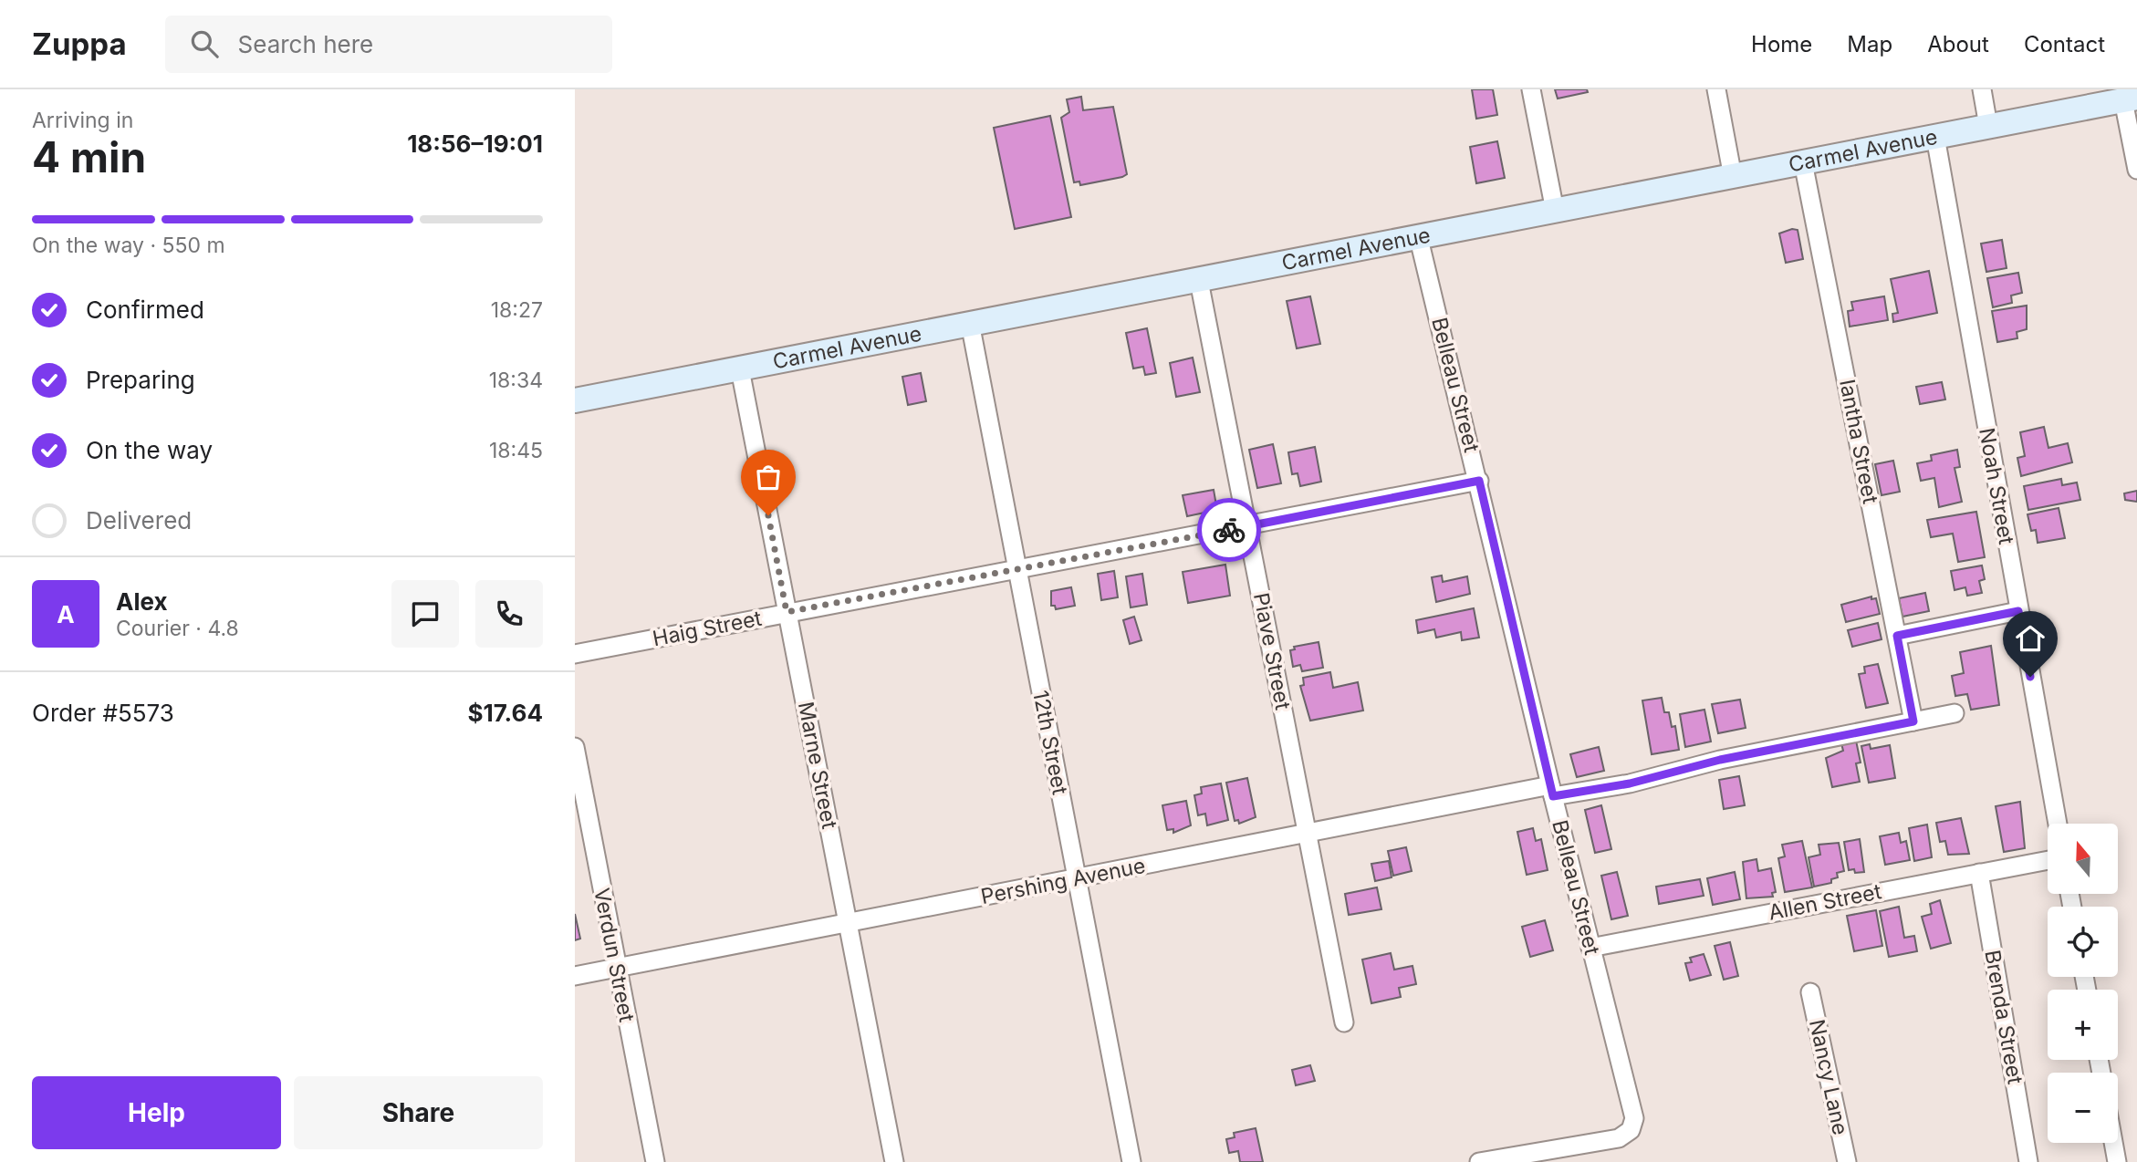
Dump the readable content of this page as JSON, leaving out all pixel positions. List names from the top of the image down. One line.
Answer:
{"streets":{"main road":["Carmel Avenue"],"street":["Belleau Street","Iantha Street","Noah Street","Haig Street","Piave Street","12th Street","Marne Street","Pershing Avenue","Allen Street","Verdun Street","Brenda Street","Nancy Lane"]},"crossings":[["Carmel Avenue","Belleau Street"],["Carmel Avenue","Iantha Street"],["Carmel Avenue","Noah Street"],["Carmel Avenue","Piave Street"],["Carmel Avenue","12th Street"],["Carmel Avenue","Marne Street"],["Belleau Street","Haig Street"],["Belleau Street","Pershing Avenue"],["Belleau Street","Allen Street"],["Iantha Street","Pershing Avenue"],["Haig Street","Piave Street"],["Haig Street","12th Street"],["Haig Street","Marne Street"],["Piave Street","Pershing Avenue"],["12th Street","Pershing Avenue"],["Marne Street","Pershing Avenue"],["Pershing Avenue","Verdun Street"],["Allen Street","Brenda Street"]],"north":"top","page":{"header":"Zuppa","search":"Search here","nav":["Home","Map","About","Contact"],"heading":["4 min","Arriving in","18:56–19:01"],"panel":["Alex","Courier · 4.8","Order #5573","$17.64"],"bar":"On the way · 550 m","list":[["Confirmed","18:27"],["Preparing","18:34"],["On the way","18:45"],"Delivered"],"round":"A","map_buttons":["+","−"],"buttons":["Help","Share"]}}
